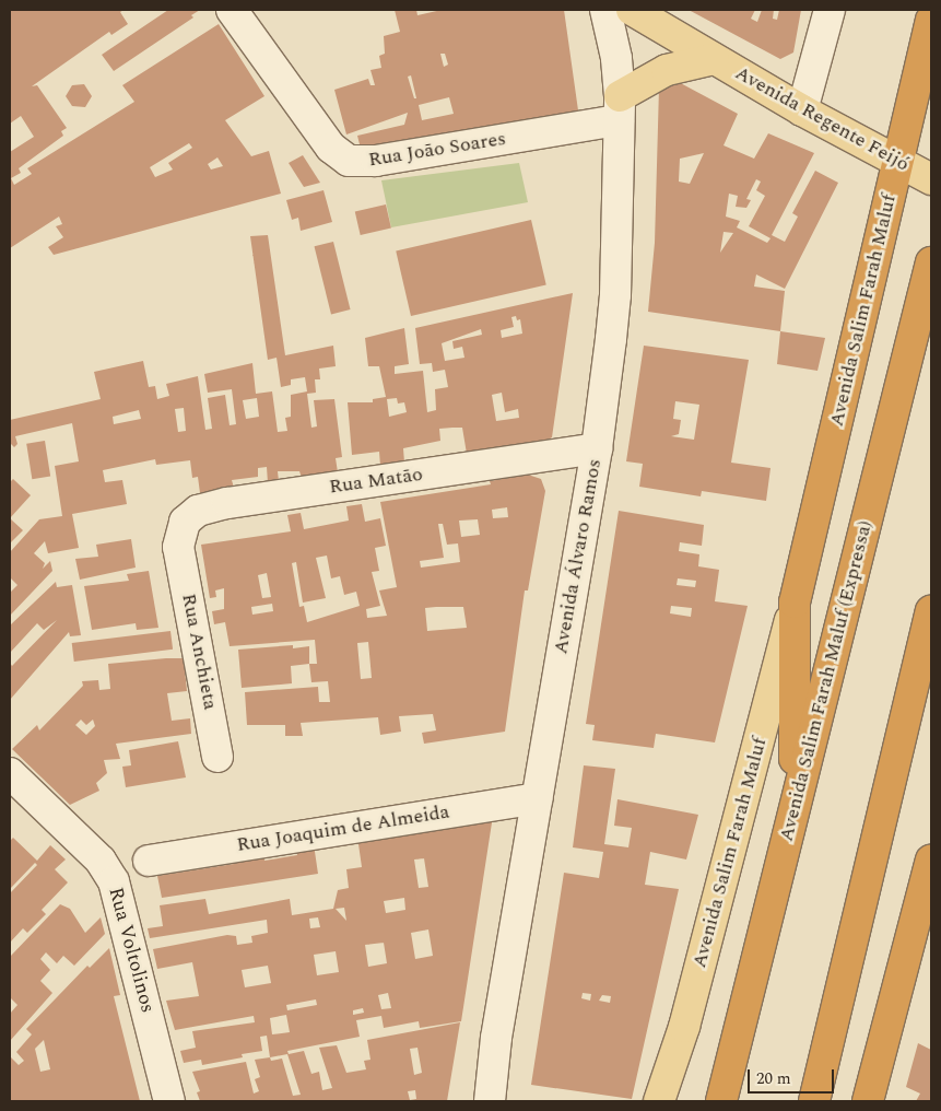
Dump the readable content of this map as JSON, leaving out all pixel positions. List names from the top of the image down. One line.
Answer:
{"streets":{"highway":["Avenida Salim Farah Maluf","Avenida Salim Farah Maluf (Expressa)"],"main road":["Avenida Regente Feijó"],"street":["Rua João Soares","Rua Matão","Avenida Álvaro Ramos","Rua Anchieta","Rua Joaquim de Almeida","Rua Voltolinos"]},"crossings":[["Avenida Regente Feijó","Rua João Soares"],["Avenida Regente Feijó","Avenida Salim Farah Maluf"],["Avenida Regente Feijó","Avenida Álvaro Ramos"],["Rua João Soares","Avenida Álvaro Ramos"],["Avenida Salim Farah Maluf","Avenida Salim Farah Maluf (Expressa)"],["Rua Matão","Avenida Álvaro Ramos"],["Rua Matão","Rua Anchieta"],["Avenida Álvaro Ramos","Rua Joaquim de Almeida"]],"scale_bar":"20 m"}
